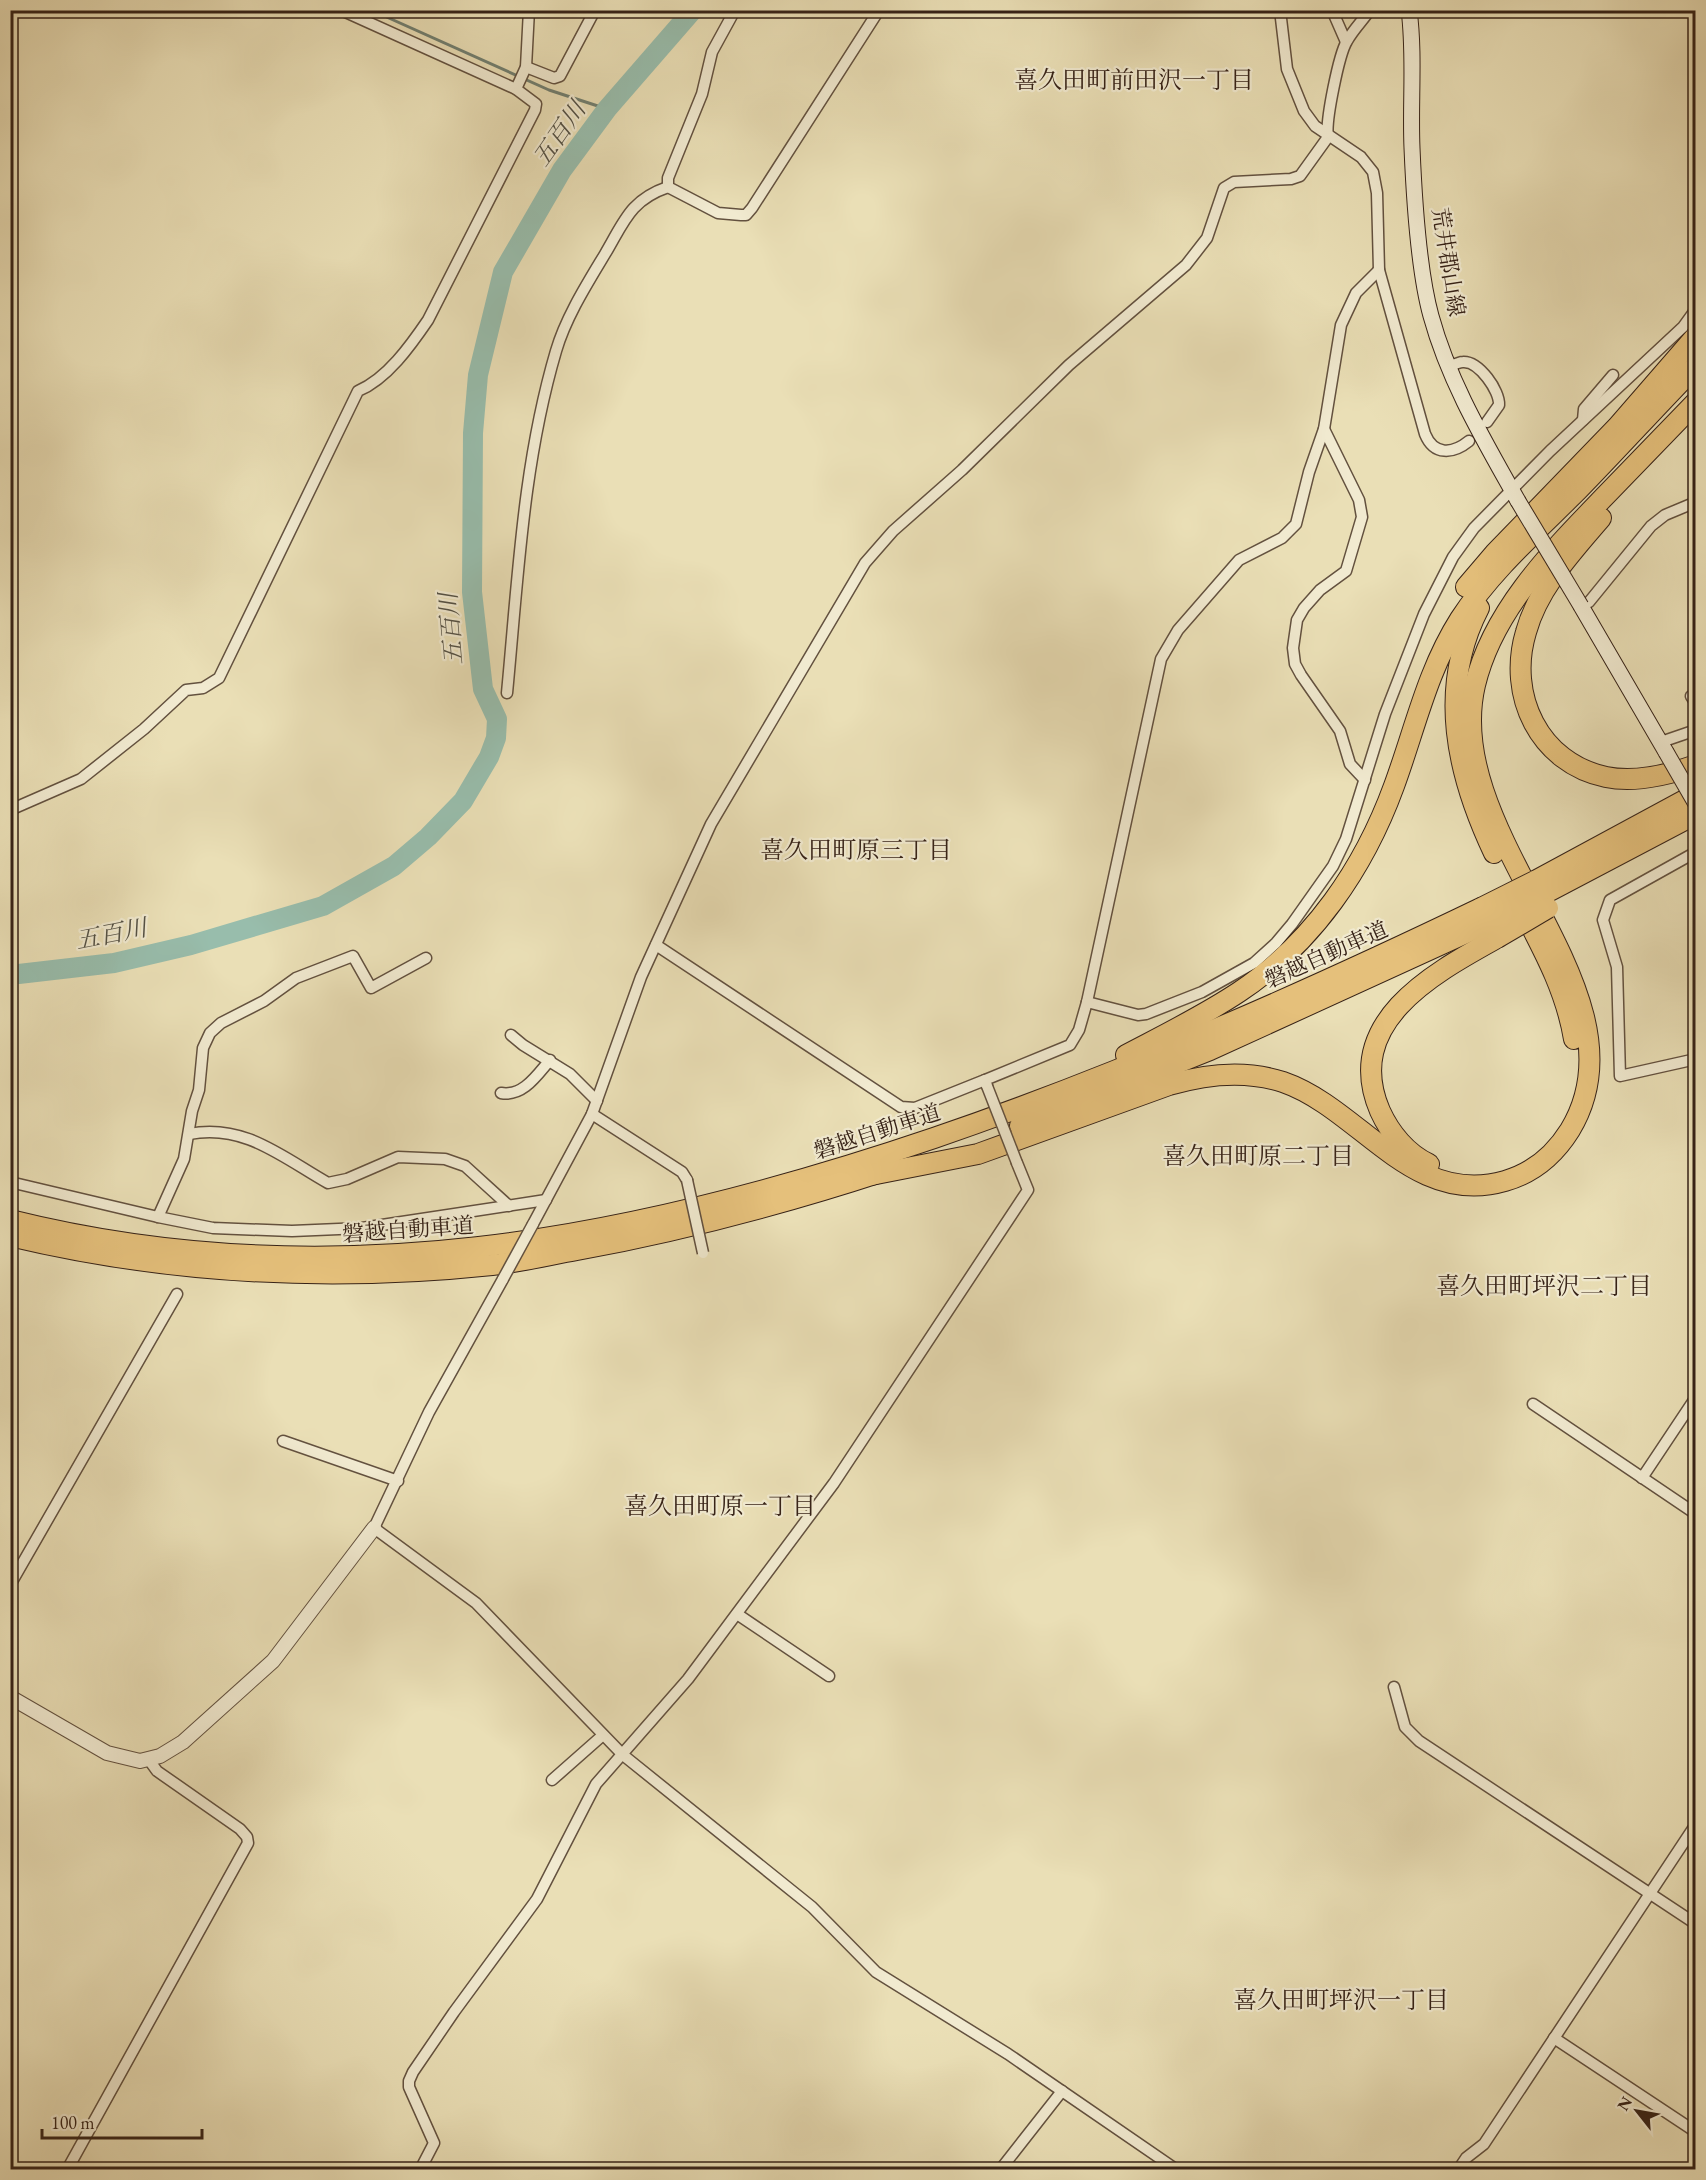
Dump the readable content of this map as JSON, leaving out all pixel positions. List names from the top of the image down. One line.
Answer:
{"streets":{"highway":["磐越自動車道"],"main road":["荒井郡山線"]},"districts":["喜久田町前田沢一丁目","喜久田町原三丁目","喜久田町原二丁目","喜久田町坪沢二丁目","喜久田町原一丁目","喜久田町坪沢一丁目"],"water":["五百川"],"scale_bar":"100 m","north":"top left"}
